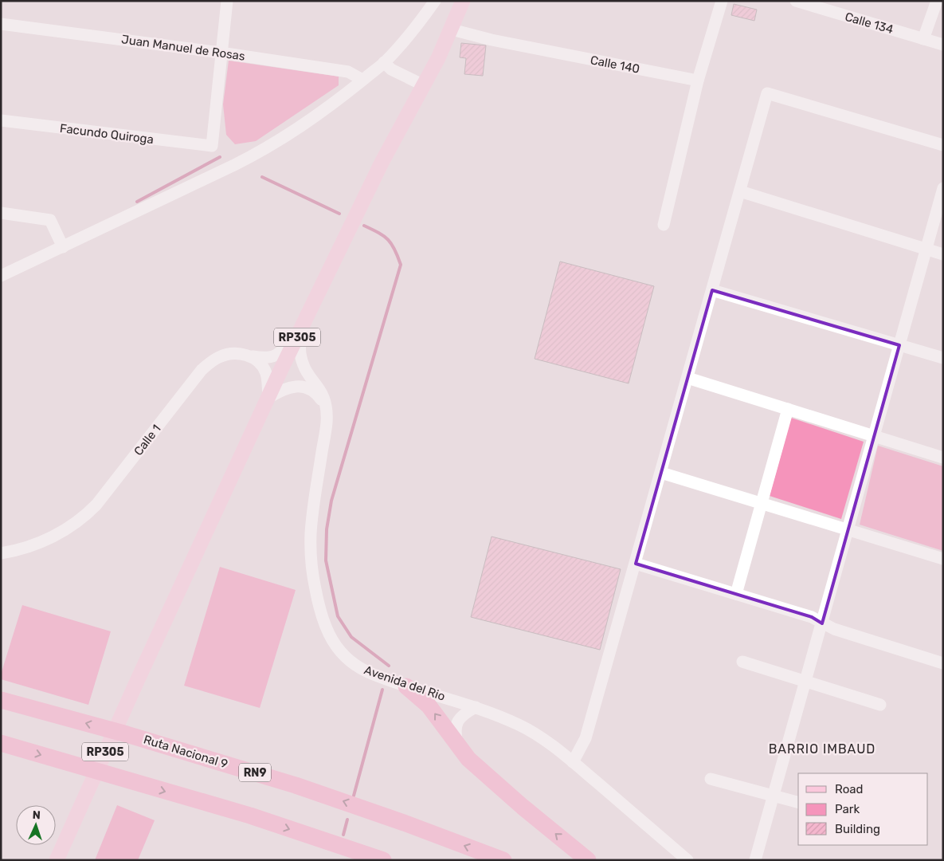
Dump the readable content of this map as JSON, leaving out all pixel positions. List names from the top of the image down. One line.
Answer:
{"streets":{"highway":["Ruta Nacional 9","RN9"],"main road":["RP305"],"street":["Calle 134","Juan Manuel de Rosas","Calle 140","Facundo Quiroga","Calle 1","Avenida del Rio"]},"crossings":[["Juan Manuel de Rosas","Facundo Quiroga"],["Calle 140","RP305"],["RP305","Calle 1"],["RP305","Avenida del Rio"],["Calle 1","Avenida del Rio"]],"districts":["BARRIO IMBAUD"],"legend":["Road","Park","Building"],"north":"top"}
